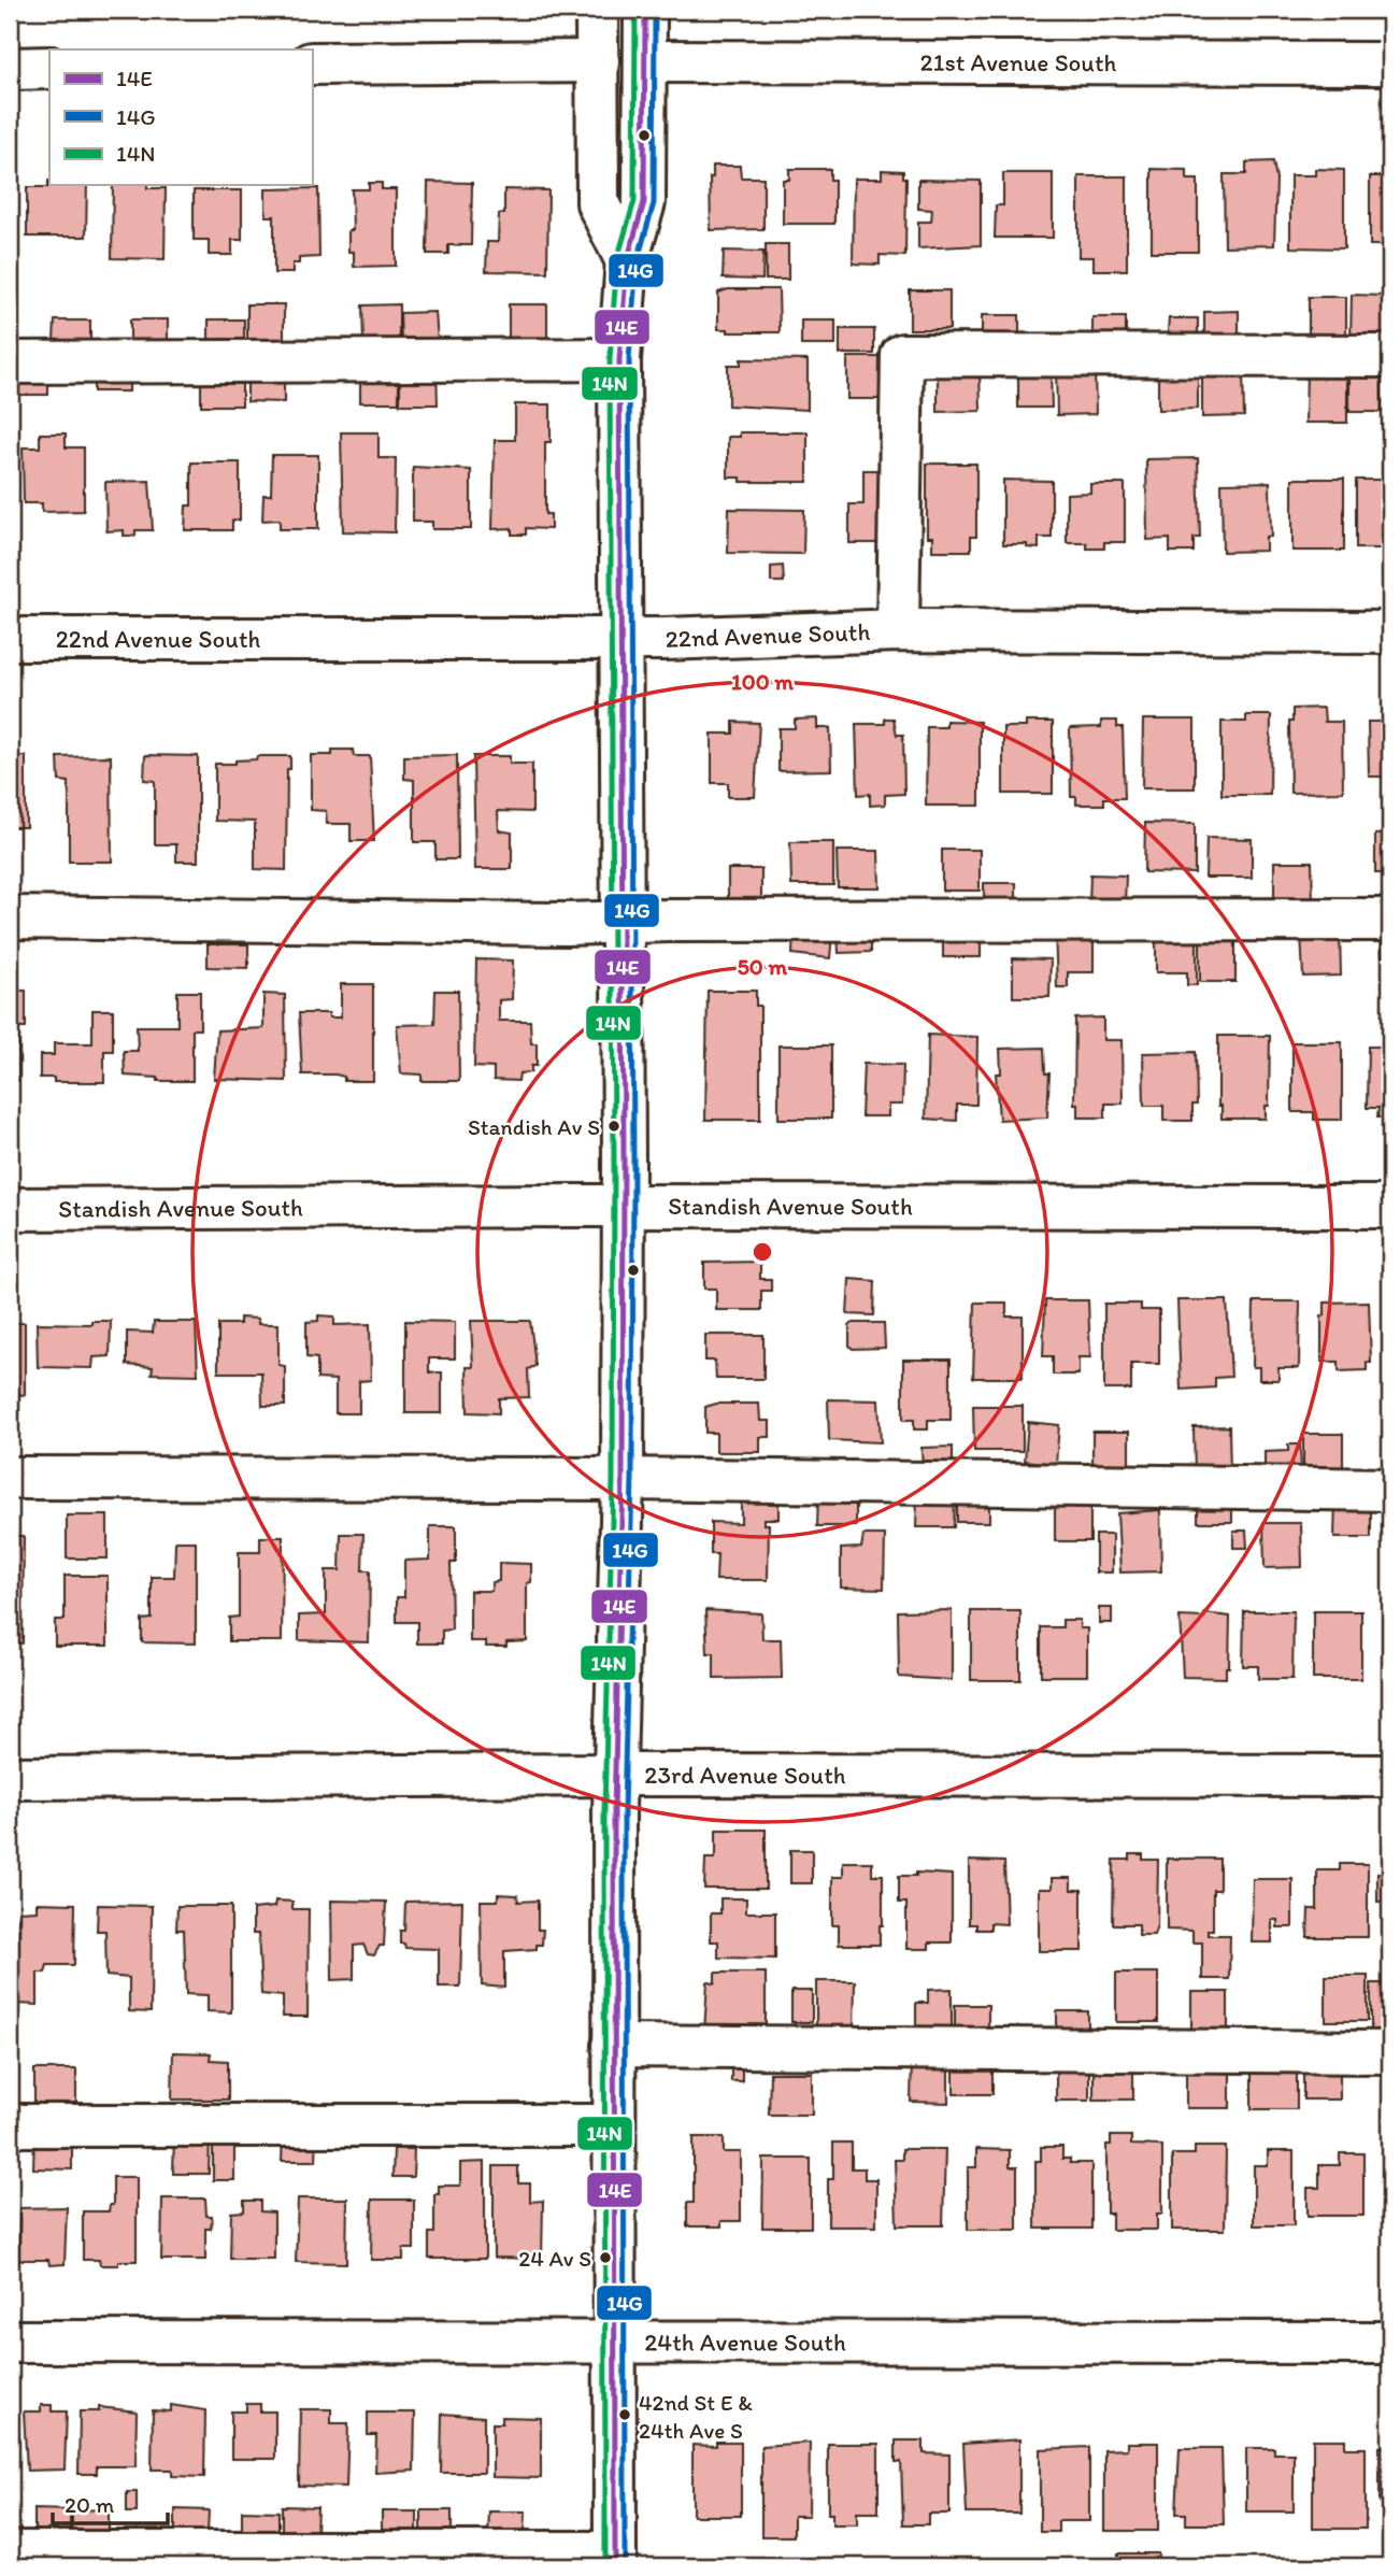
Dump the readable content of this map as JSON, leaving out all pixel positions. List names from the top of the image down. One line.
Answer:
{"streets":{"street":["21st Avenue South","22nd Avenue South","Standish Avenue South","23rd Avenue South","24th Avenue South"]},"places":["Standish Av S","24 Av S","42nd St E & 24th Ave S"],"lines":["transit line 14E","transit line 14G","transit line 14N"],"legend":["14E","14G","14N"],"scale_bar":"20 m","rings":["100 m","50 m"]}
